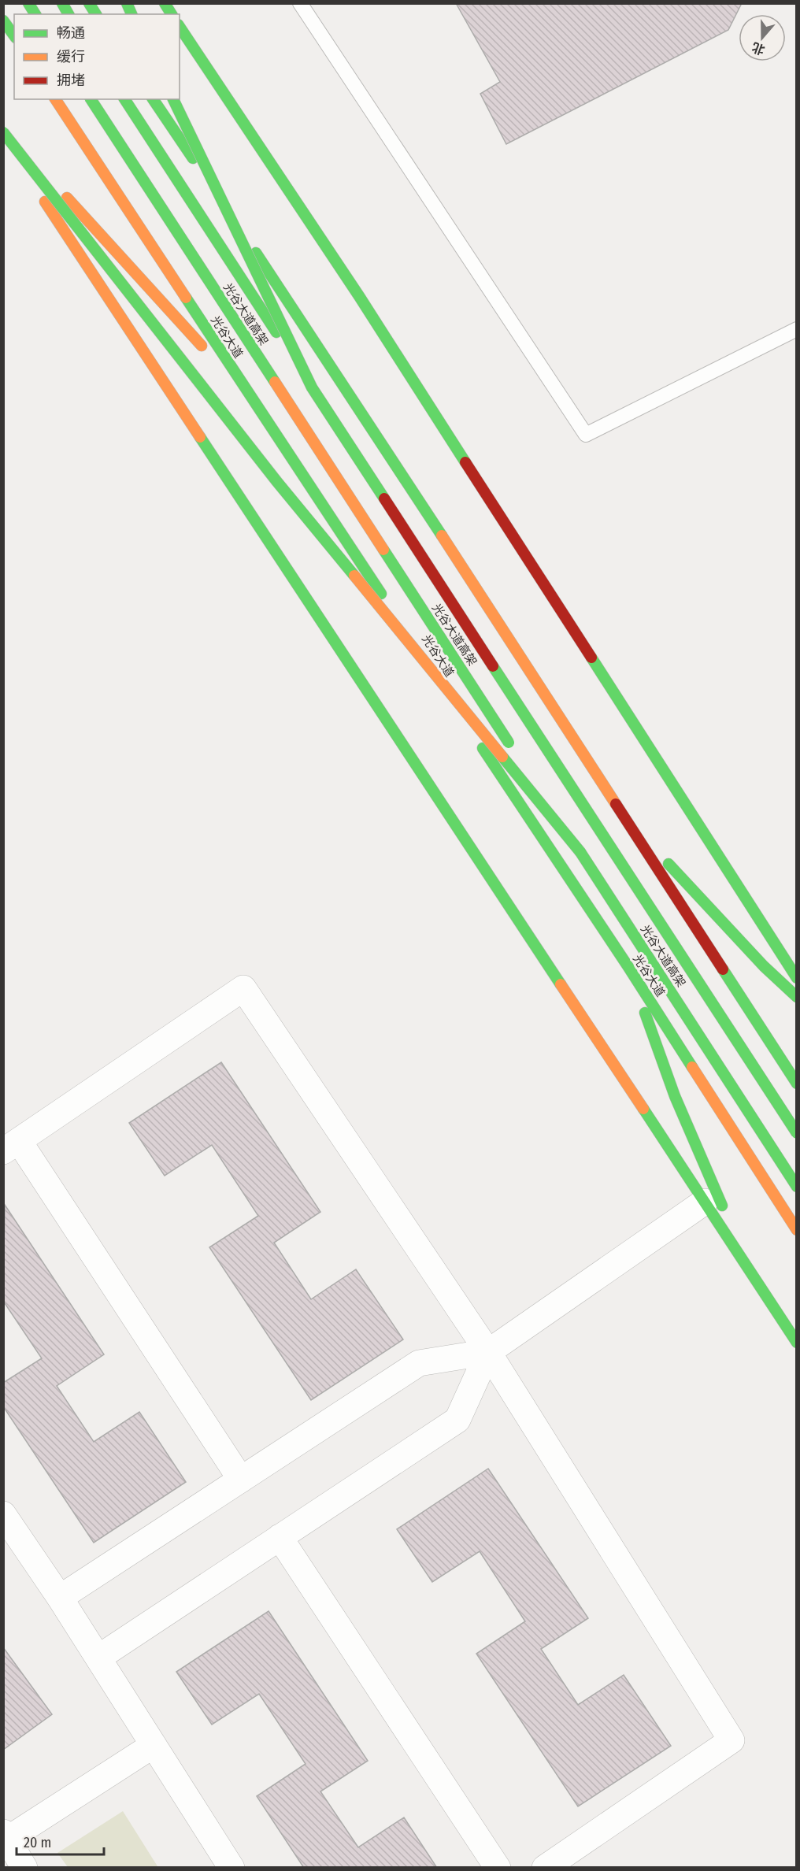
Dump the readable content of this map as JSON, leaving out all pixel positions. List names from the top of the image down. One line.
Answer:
{"streets":{"main road":["光谷大道高架","光谷大道"]},"legend":["畅通","缓行","拥堵"],"scale_bar":"20 m","north":"bottom"}
